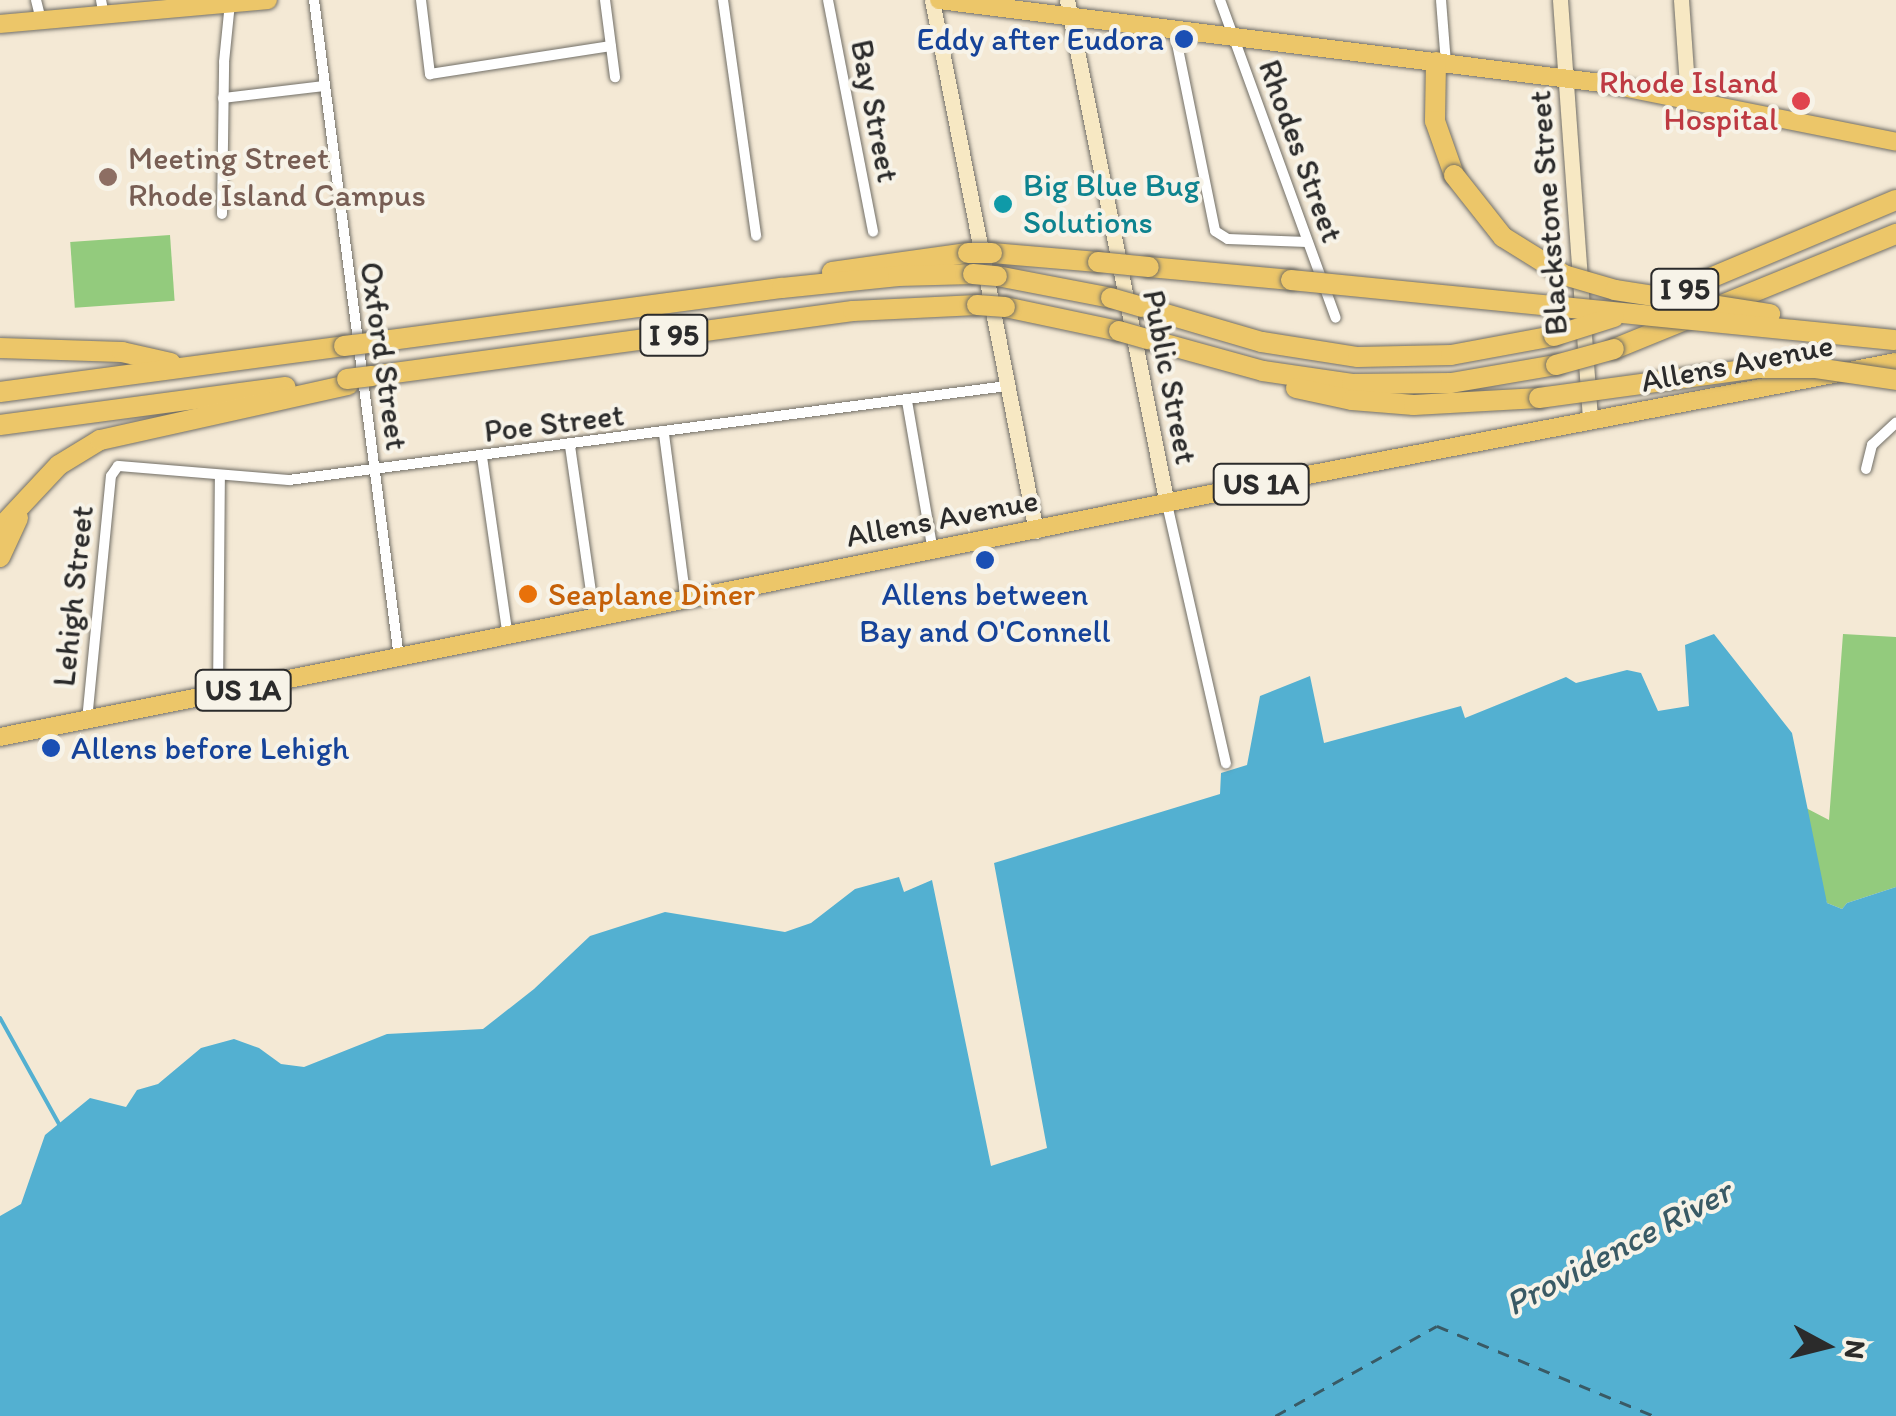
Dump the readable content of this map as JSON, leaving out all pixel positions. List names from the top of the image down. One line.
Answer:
{"streets":{"highway":["I 95"],"main road":["Allens Avenue","US 1A"],"street":["Bay Street","Rhodes Street","Blackstone Street","Oxford Street","Public Street","Poe Street","Lehigh Street"]},"crossings":[["Blackstone Street","Allens Avenue"],["Oxford Street","Allens Avenue"],["Oxford Street","Poe Street"],["Allens Avenue","Public Street"],["Allens Avenue","Lehigh Street"],["Poe Street","Lehigh Street"]],"water":["Providence River"],"places":["Eddy after Eudora","Rhode Island Hospital","Meeting Street Rhode Island Campus","Big Blue Bug Solutions","Allens between Bay and O'Connell","Seaplane Diner","Allens before Lehigh"],"north":"right"}
